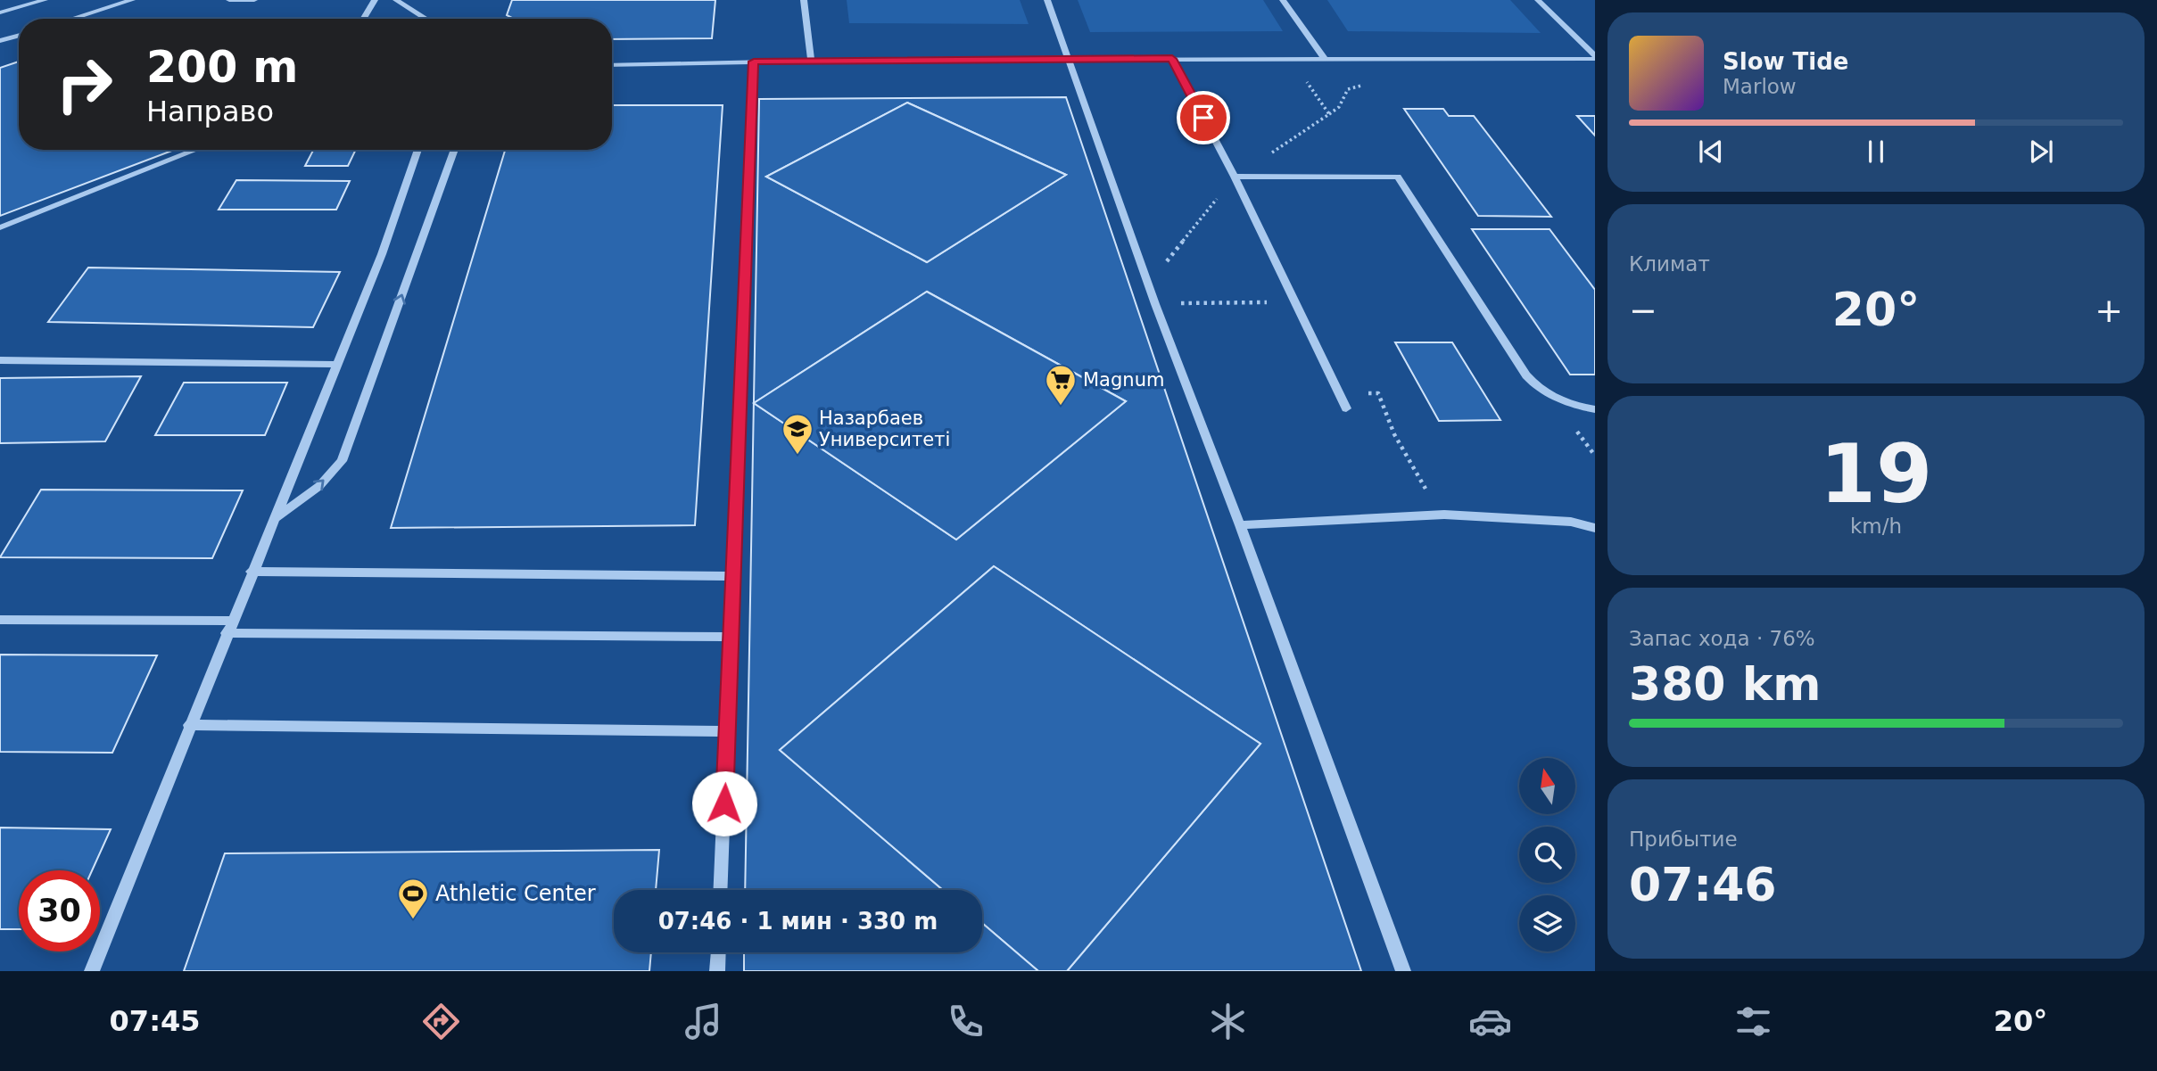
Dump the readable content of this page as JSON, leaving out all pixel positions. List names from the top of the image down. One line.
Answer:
{"places":{"supermarket":["Magnum"],"school or university":["Назарбаев Университеті"],"sports":["Athletic Center"]},"north":"top","page":{"turn":["200 m","Направо"],"song":["Slow Tide","Marlow"],"tile":["Климат",["19","km/h"],["Запас хода · 76%","380 km"],["Прибытие","07:46"]],"heat":["−","20°","+"],"limit":"30","trip":"07:46 · 1 мин · 330 m","tabs":["07:45","20°"]}}
